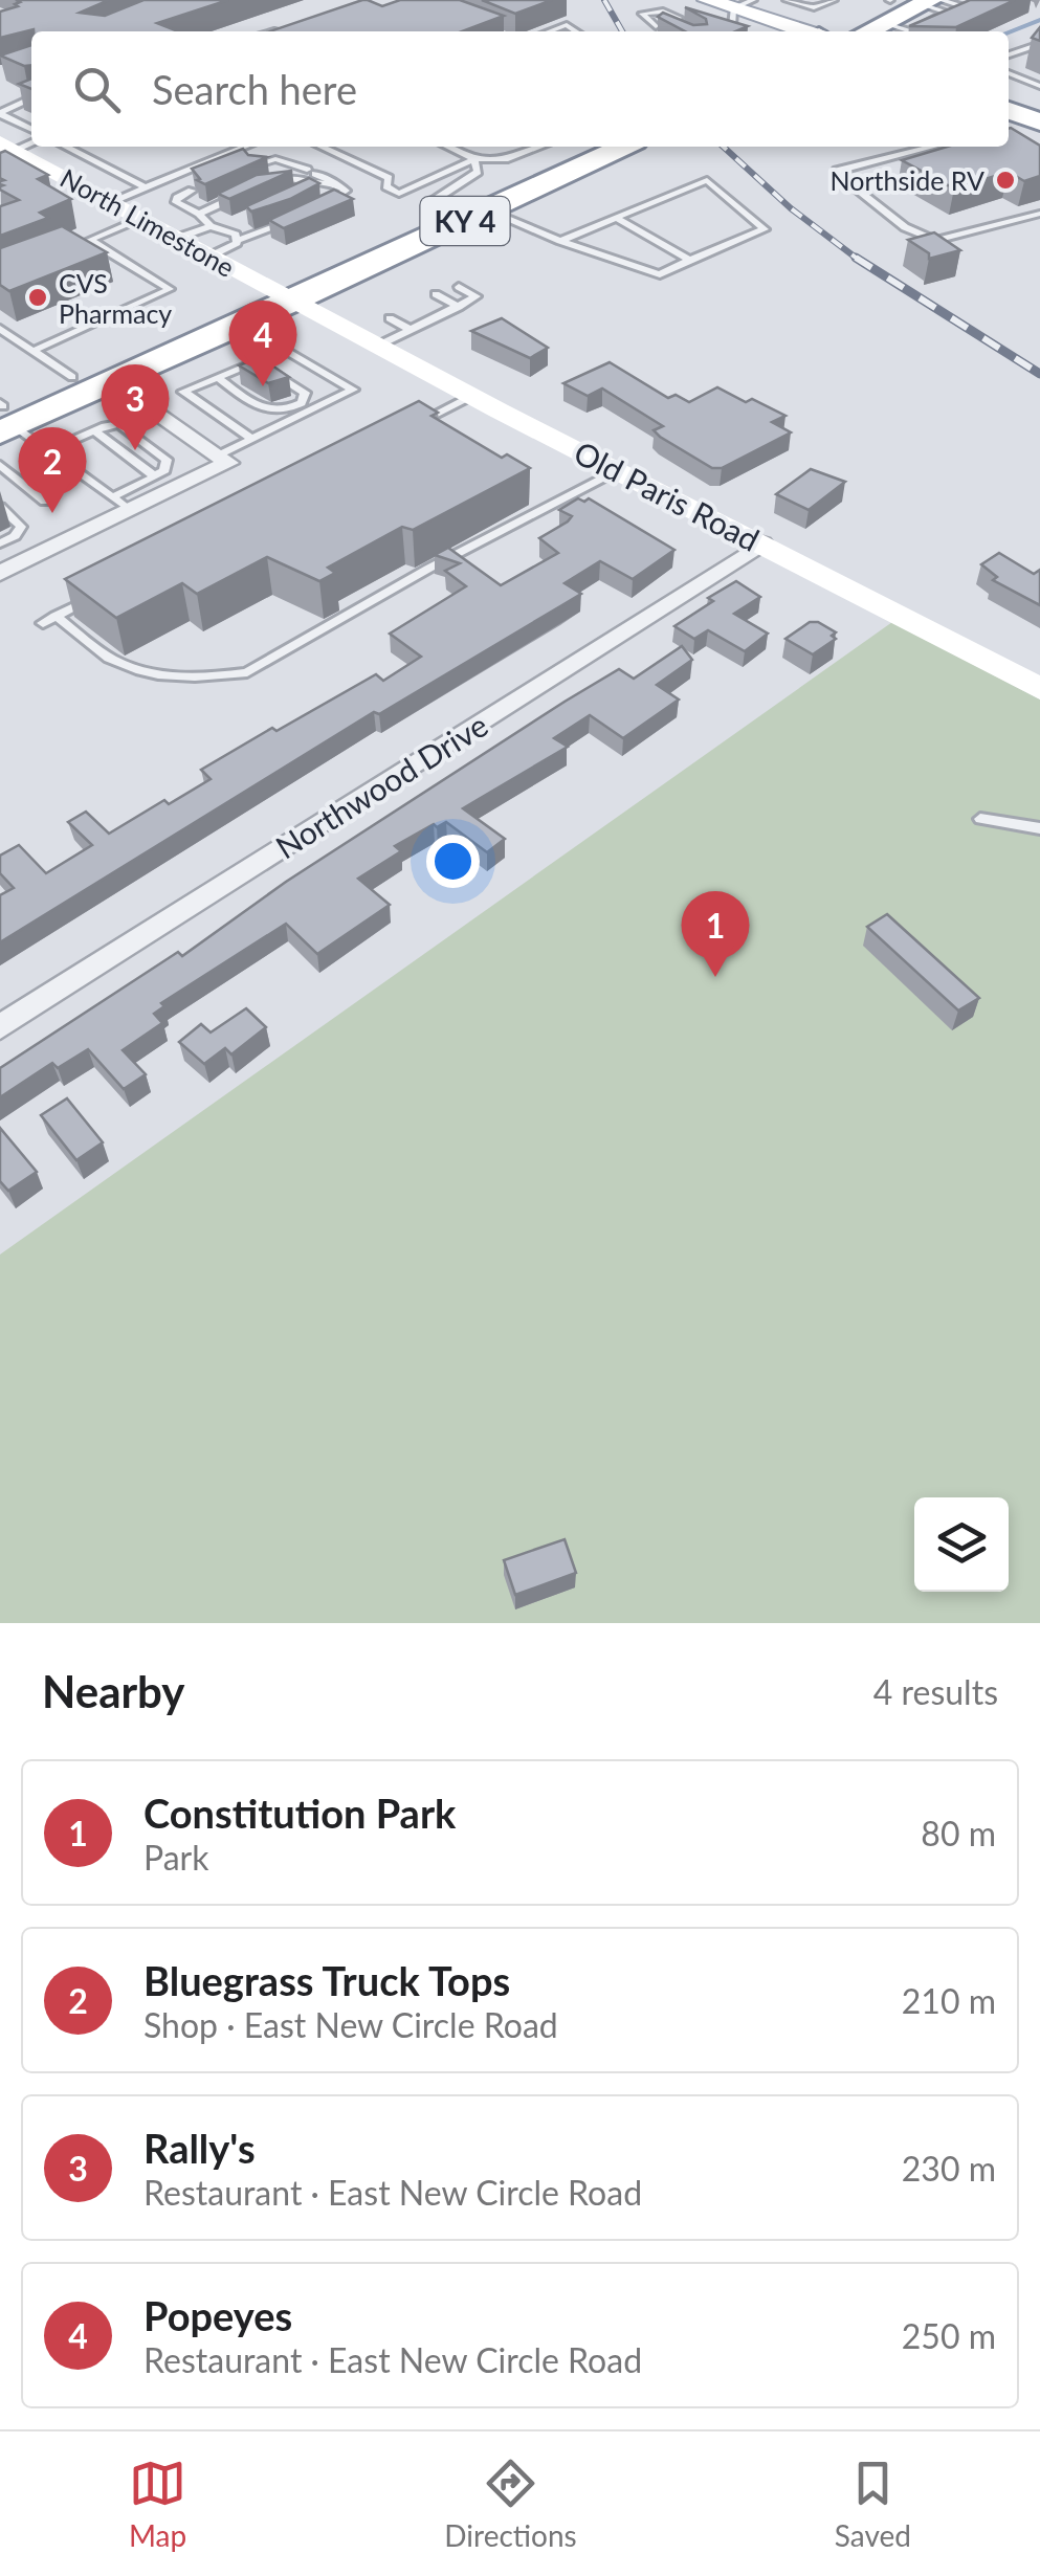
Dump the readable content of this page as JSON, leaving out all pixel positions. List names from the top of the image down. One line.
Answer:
{"streets":{"highway":["KY 4"],"street":["North Limestone","Old Paris Road","Northwood Drive"]},"crossings":[["KY 4","North Limestone"],["KY 4","Old Paris Road"],["North Limestone","Old Paris Road"],["Old Paris Road","Northwood Drive"]],"places":["Northside RV","CVS Pharmacy"],"page":{"search":"Search here","pins":["4","3","2","1"],"heading":["Nearby","4 results"],"list":[{"mark":"1","name":"Constitution Park","note":"Park","value":"80 m"},{"mark":"2","name":"Bluegrass Truck Tops","note":"Shop · East New Circle Road","value":"210 m"},{"mark":"3","name":"Rally's","note":"Restaurant · East New Circle Road","value":"230 m"},{"mark":"4","name":"Popeyes","note":"Restaurant · East New Circle Road","value":"250 m"}],"nav":["Map","Directions","Saved"]}}
